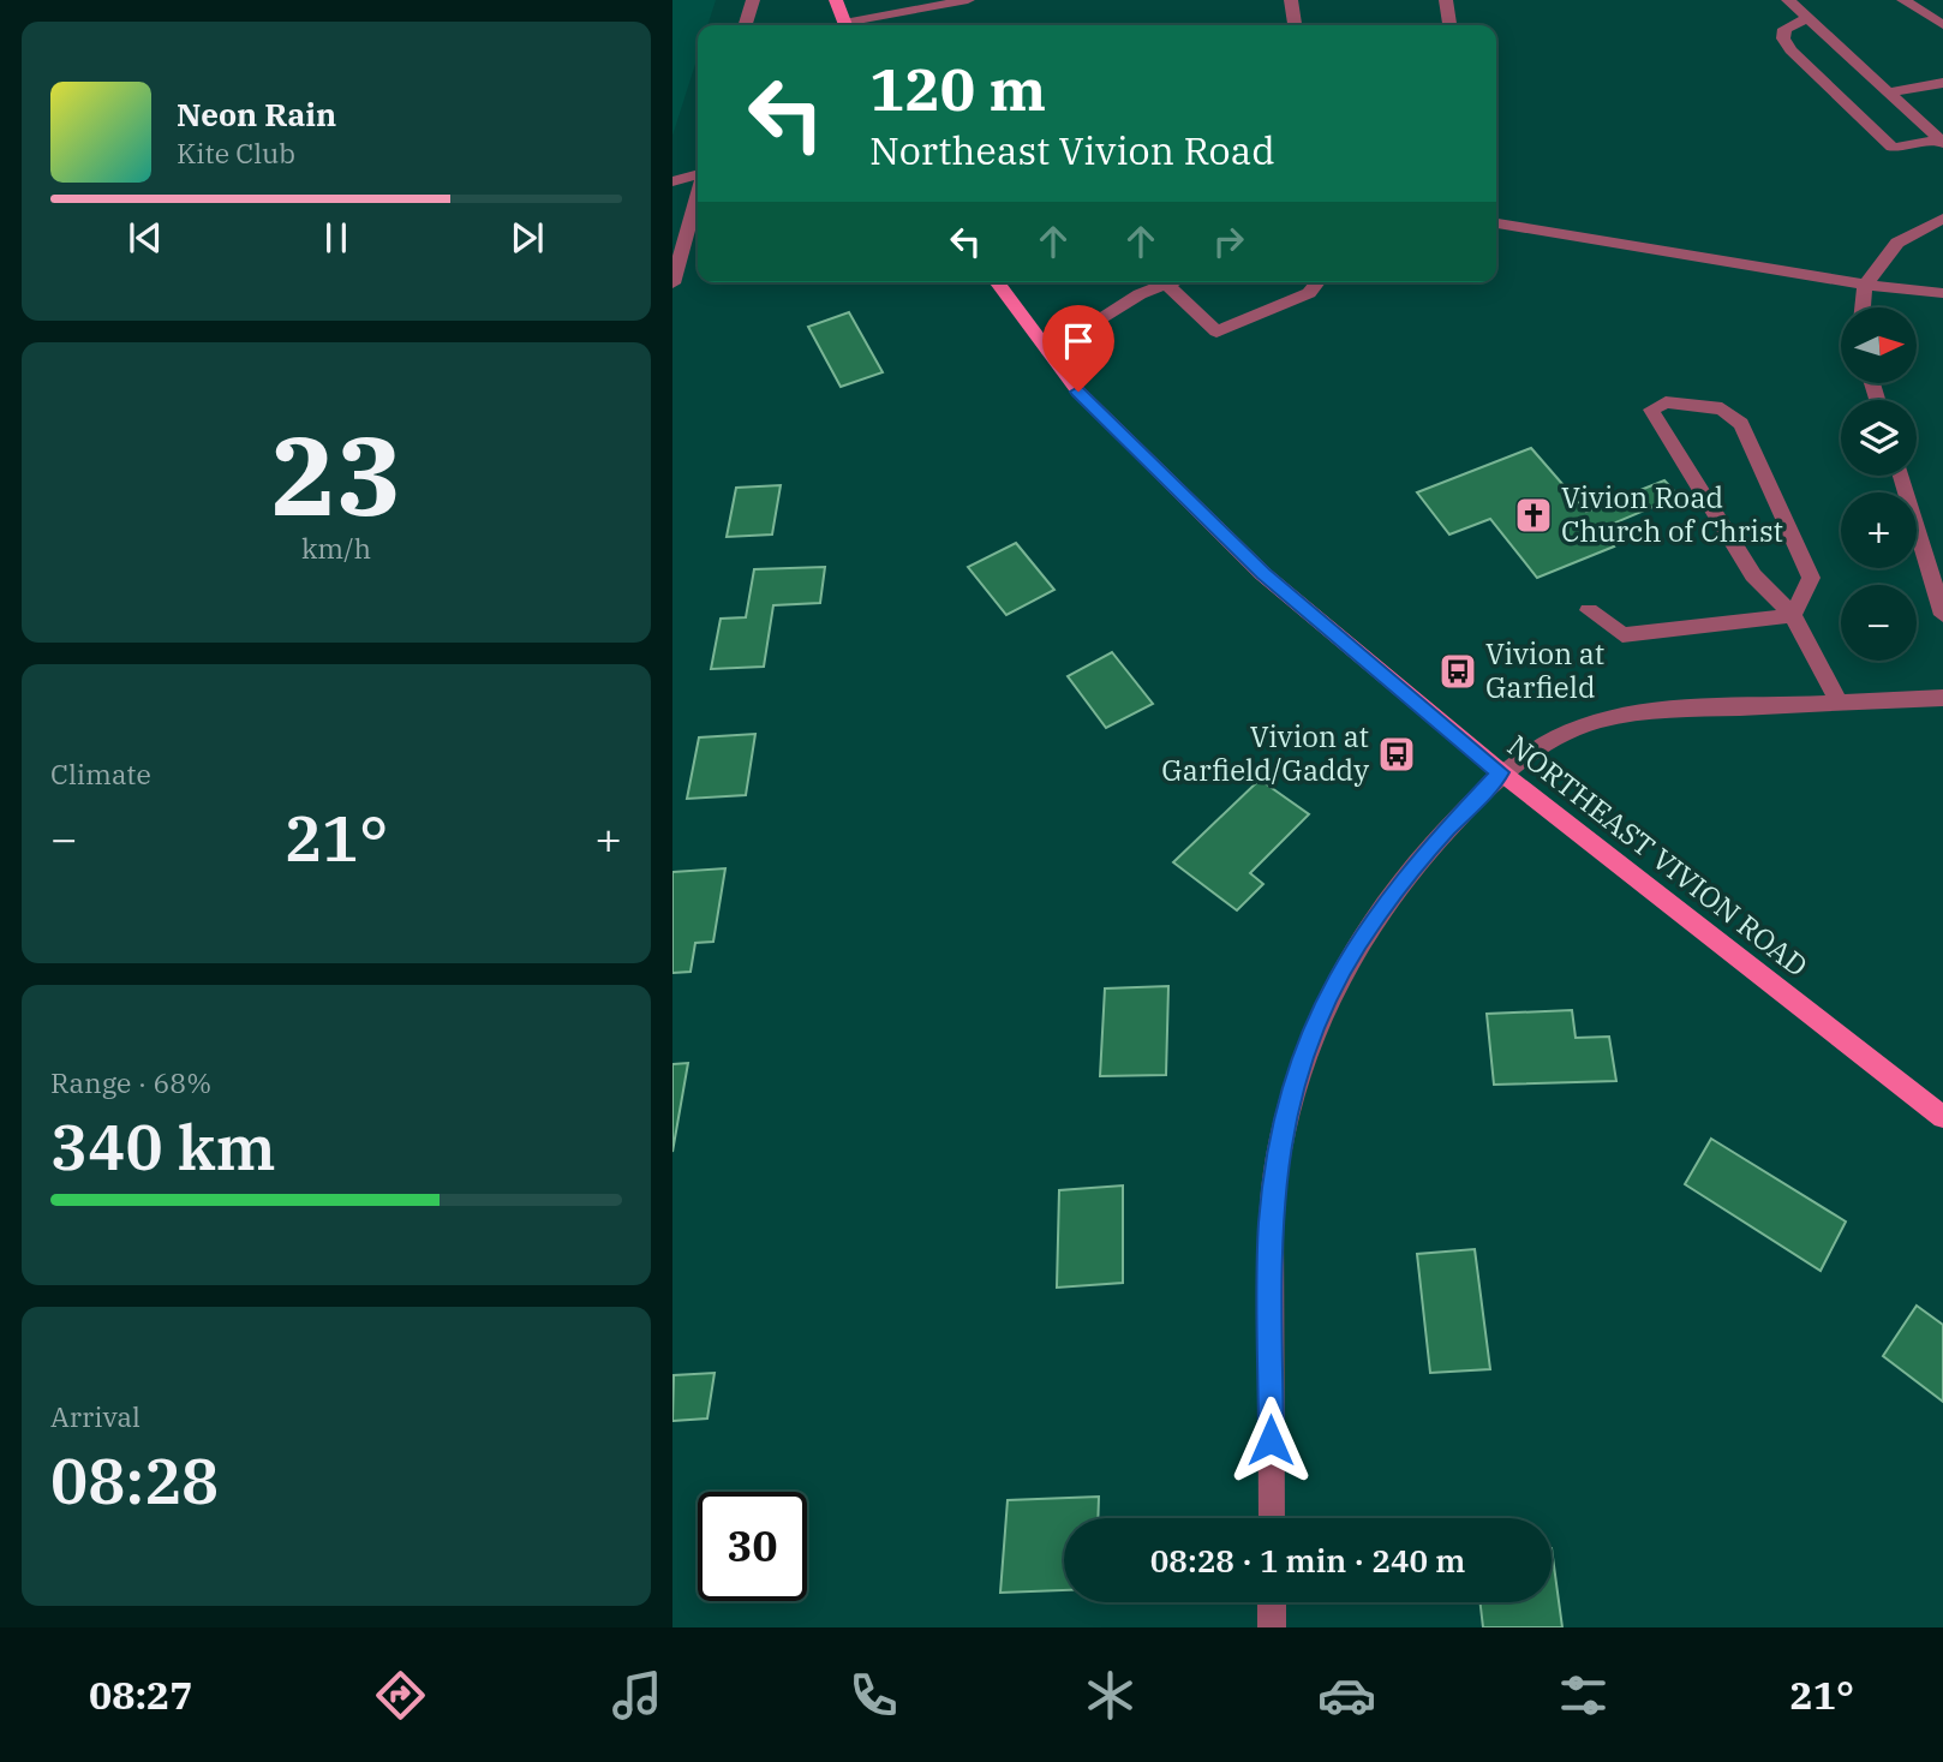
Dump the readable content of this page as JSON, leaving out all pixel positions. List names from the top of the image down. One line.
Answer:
{"streets":{"main road":["NORTHEAST VIVION ROAD"]},"places":{"church":["Vivion Road Church of Christ"],"bus stop":["Vivion at Garfield","Vivion at Garfield/Gaddy"]},"north":"right","page":{"turn":["120 m","Northeast Vivion Road"],"song":["Neon Rain","Kite Club"],"map_buttons":["+","−"],"tile":[["23","km/h"],"Climate",["Range · 68%","340 km"],["Arrival","08:28"]],"heat":["−","21°","+"],"limit":"30","trip":"08:28 · 1 min · 240 m","tabs":["08:27","21°"]}}
